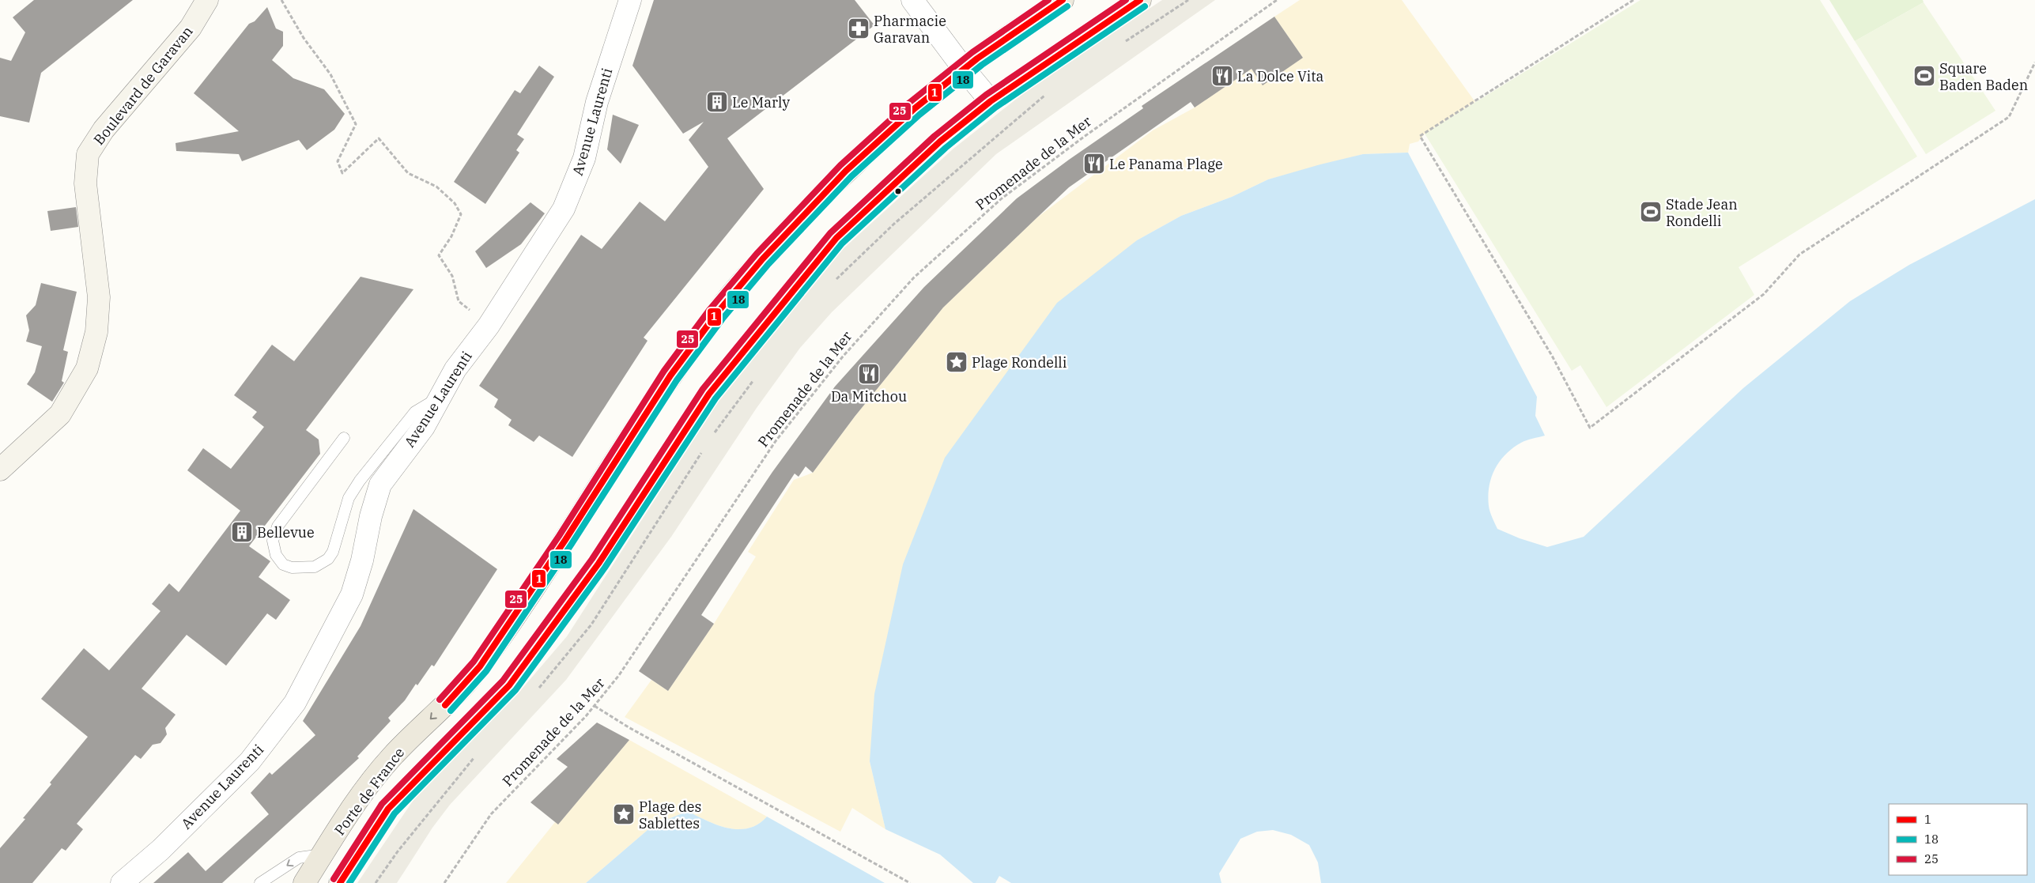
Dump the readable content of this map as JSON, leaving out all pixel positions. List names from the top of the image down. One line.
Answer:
{"streets":{"main road":["Porte de France"],"street":["Boulevard de Garavan","Avenue Laurenti"],"path":["Promenade de la Mer"]},"places":{"pharmacy":["Pharmacie Garavan"],"restaurant":["La Dolce Vita","Le Panama Plage","Da Mitchou"],"sports":["Square Baden Baden","Stade Jean Rondelli"],"building":["Le Marly","Bellevue"],"place":["Plage Rondelli","Plage des Sablettes"]},"lines":["transit line 1","transit line 25","transit line 18"],"legend":["1","18","25"]}
